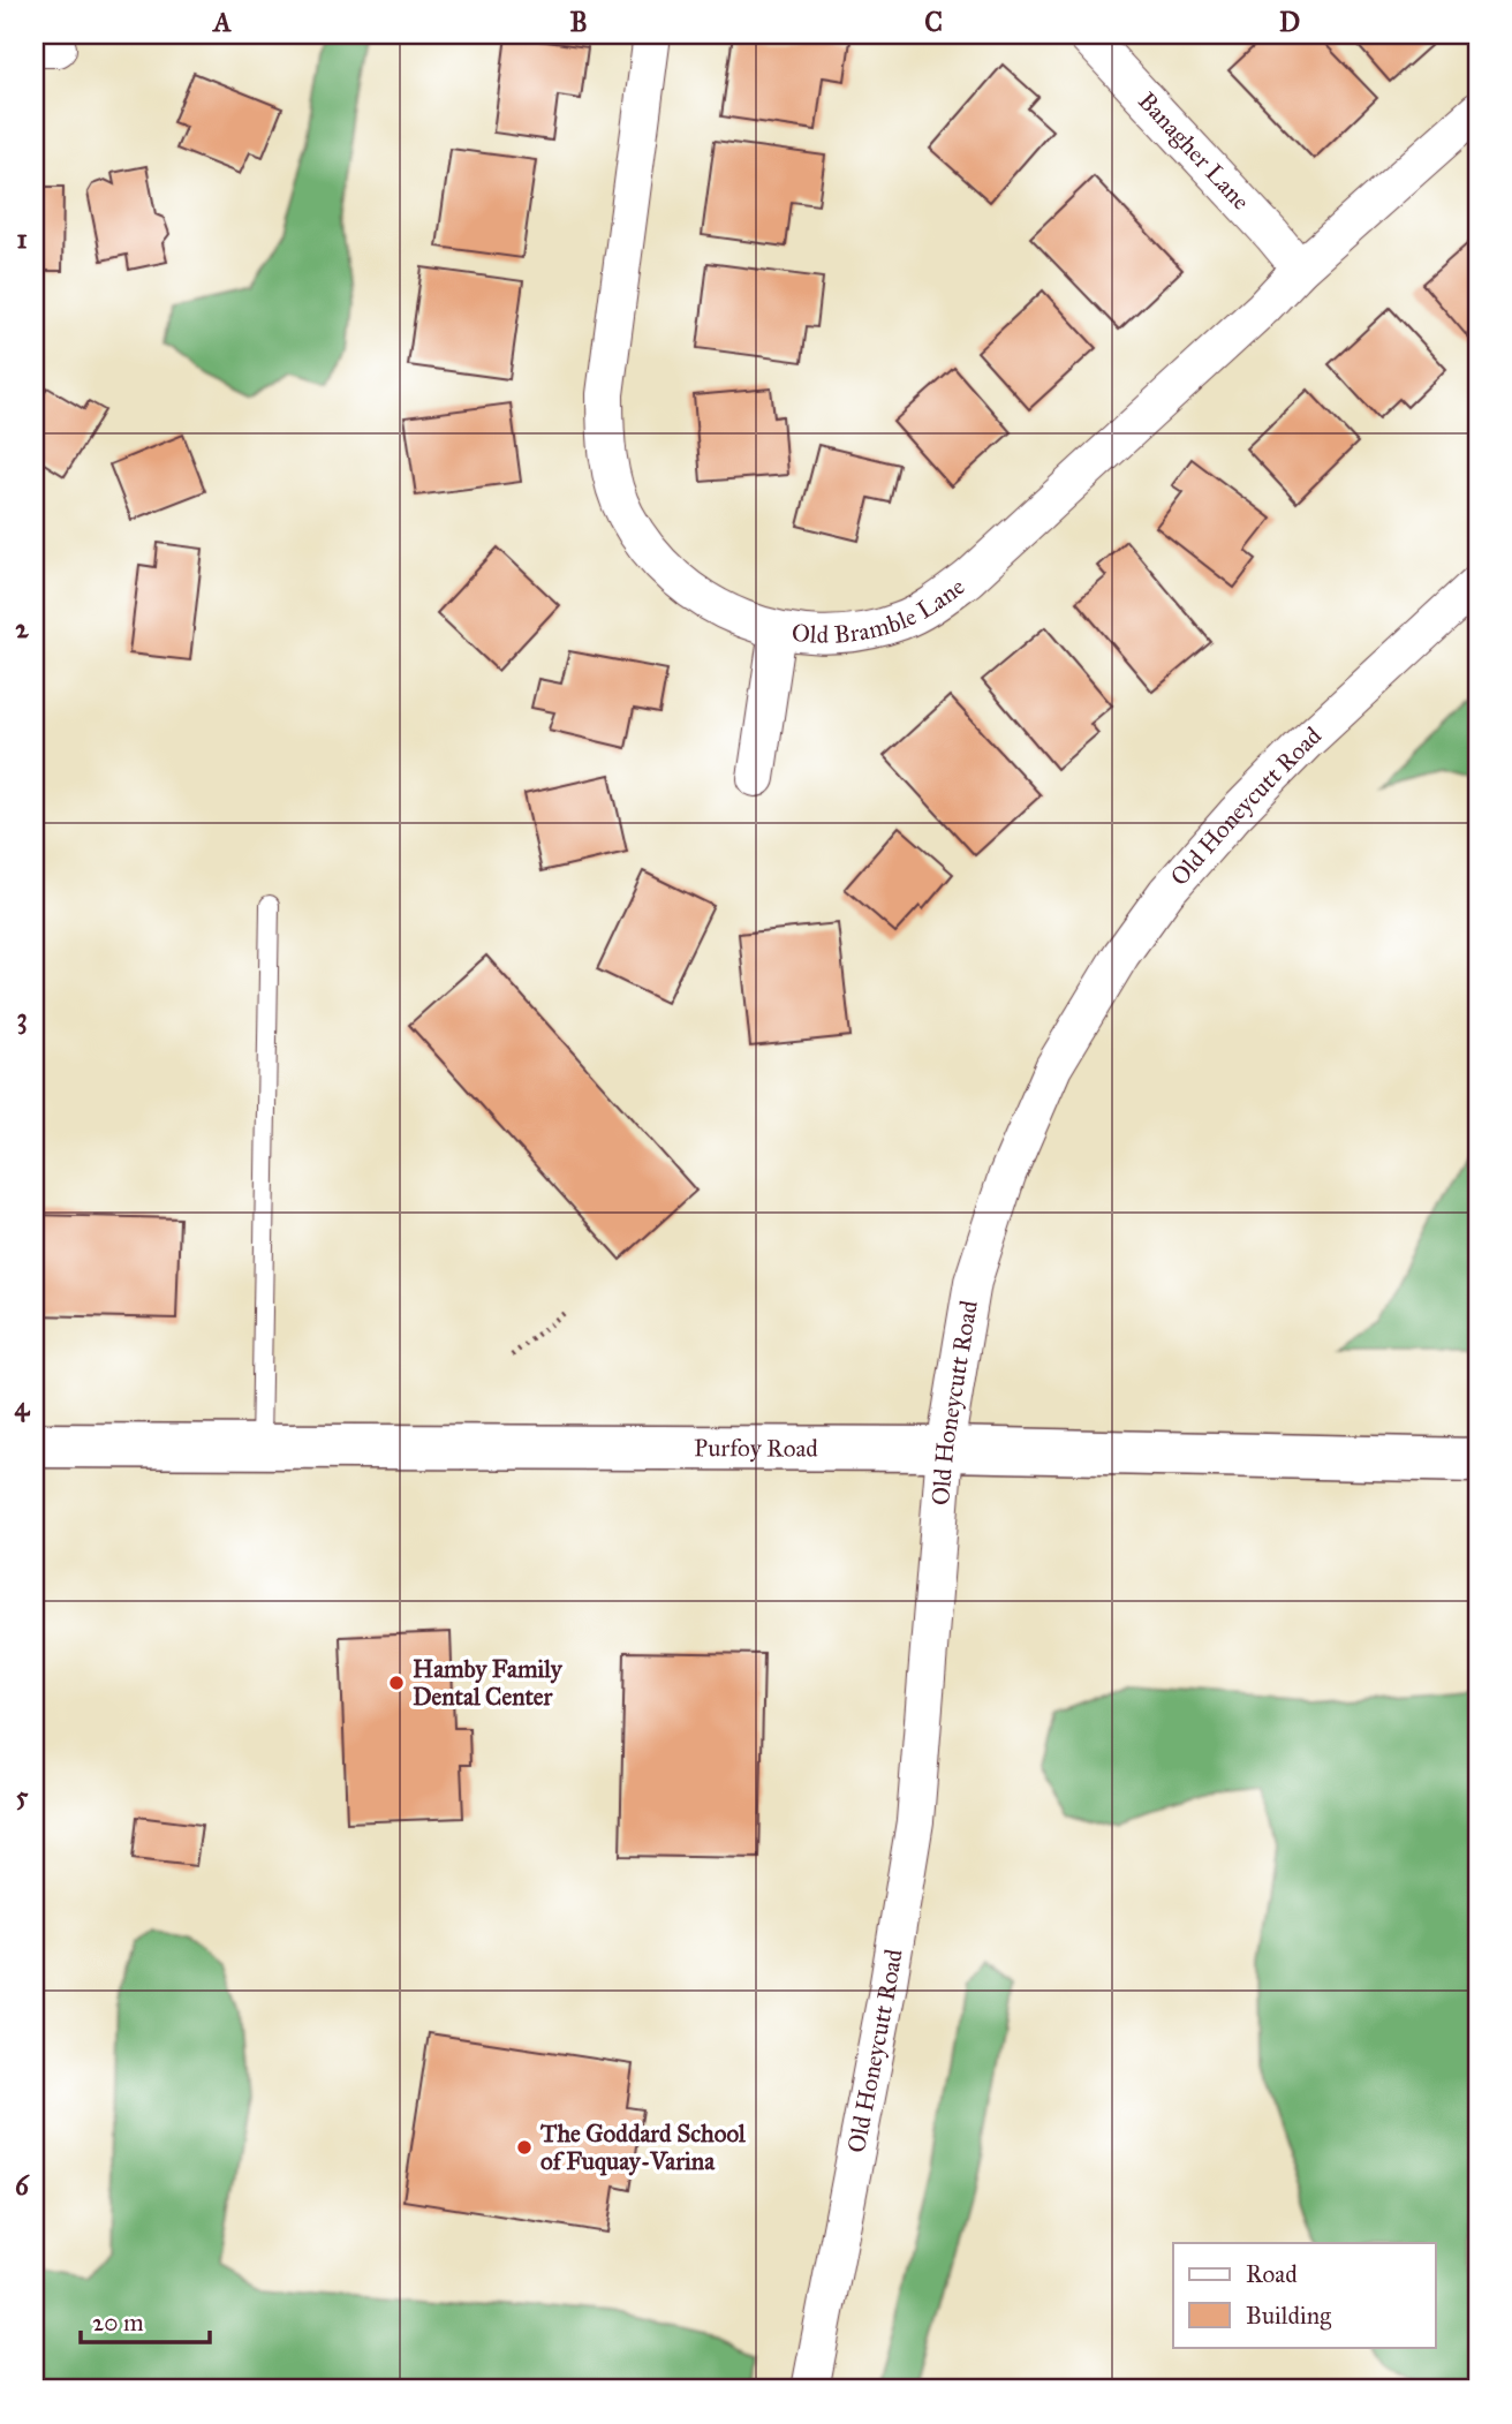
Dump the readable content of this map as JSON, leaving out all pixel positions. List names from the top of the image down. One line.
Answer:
{"streets":{"street":["Banagher Lane","Old Bramble Lane","Old Honeycutt Road","Purfoy Road"]},"crossings":[["Banagher Lane","Old Bramble Lane"],["Old Honeycutt Road","Purfoy Road"]],"places":["Hamby Family Dental Center","The Goddard School of Fuquay-Varina"],"legend":["Road","Building"],"scale_bar":"20 m","grid":{"columns":["A","B","C","D"],"rows":["1","2","3","4","5","6"]}}
